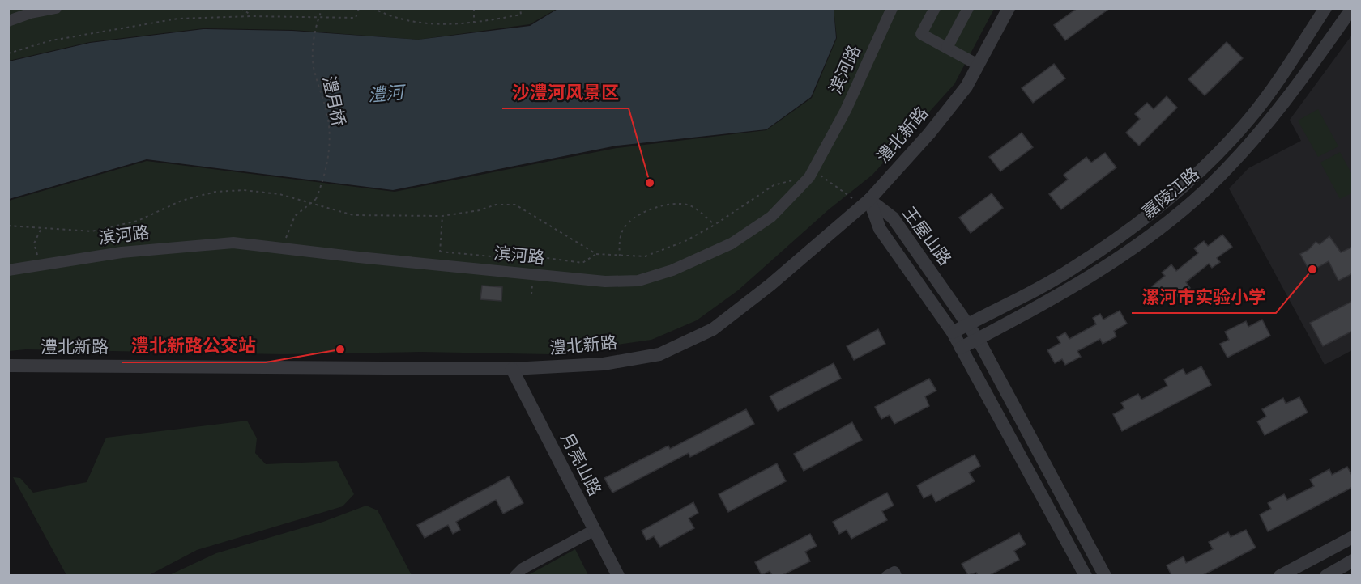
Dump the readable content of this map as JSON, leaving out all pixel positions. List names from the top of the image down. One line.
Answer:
{"streets":{"street":["滨河路","澧北新路","嘉陵江路","王屋山路","月亮山路"],"path":["澧月桥"]},"crossings":[["澧北新路","王屋山路"],["澧北新路","月亮山路"],["嘉陵江路","王屋山路"]],"water":["澧河"],"places":["沙澧河风景区","漯河市实验小学","澧北新路公交站"]}
